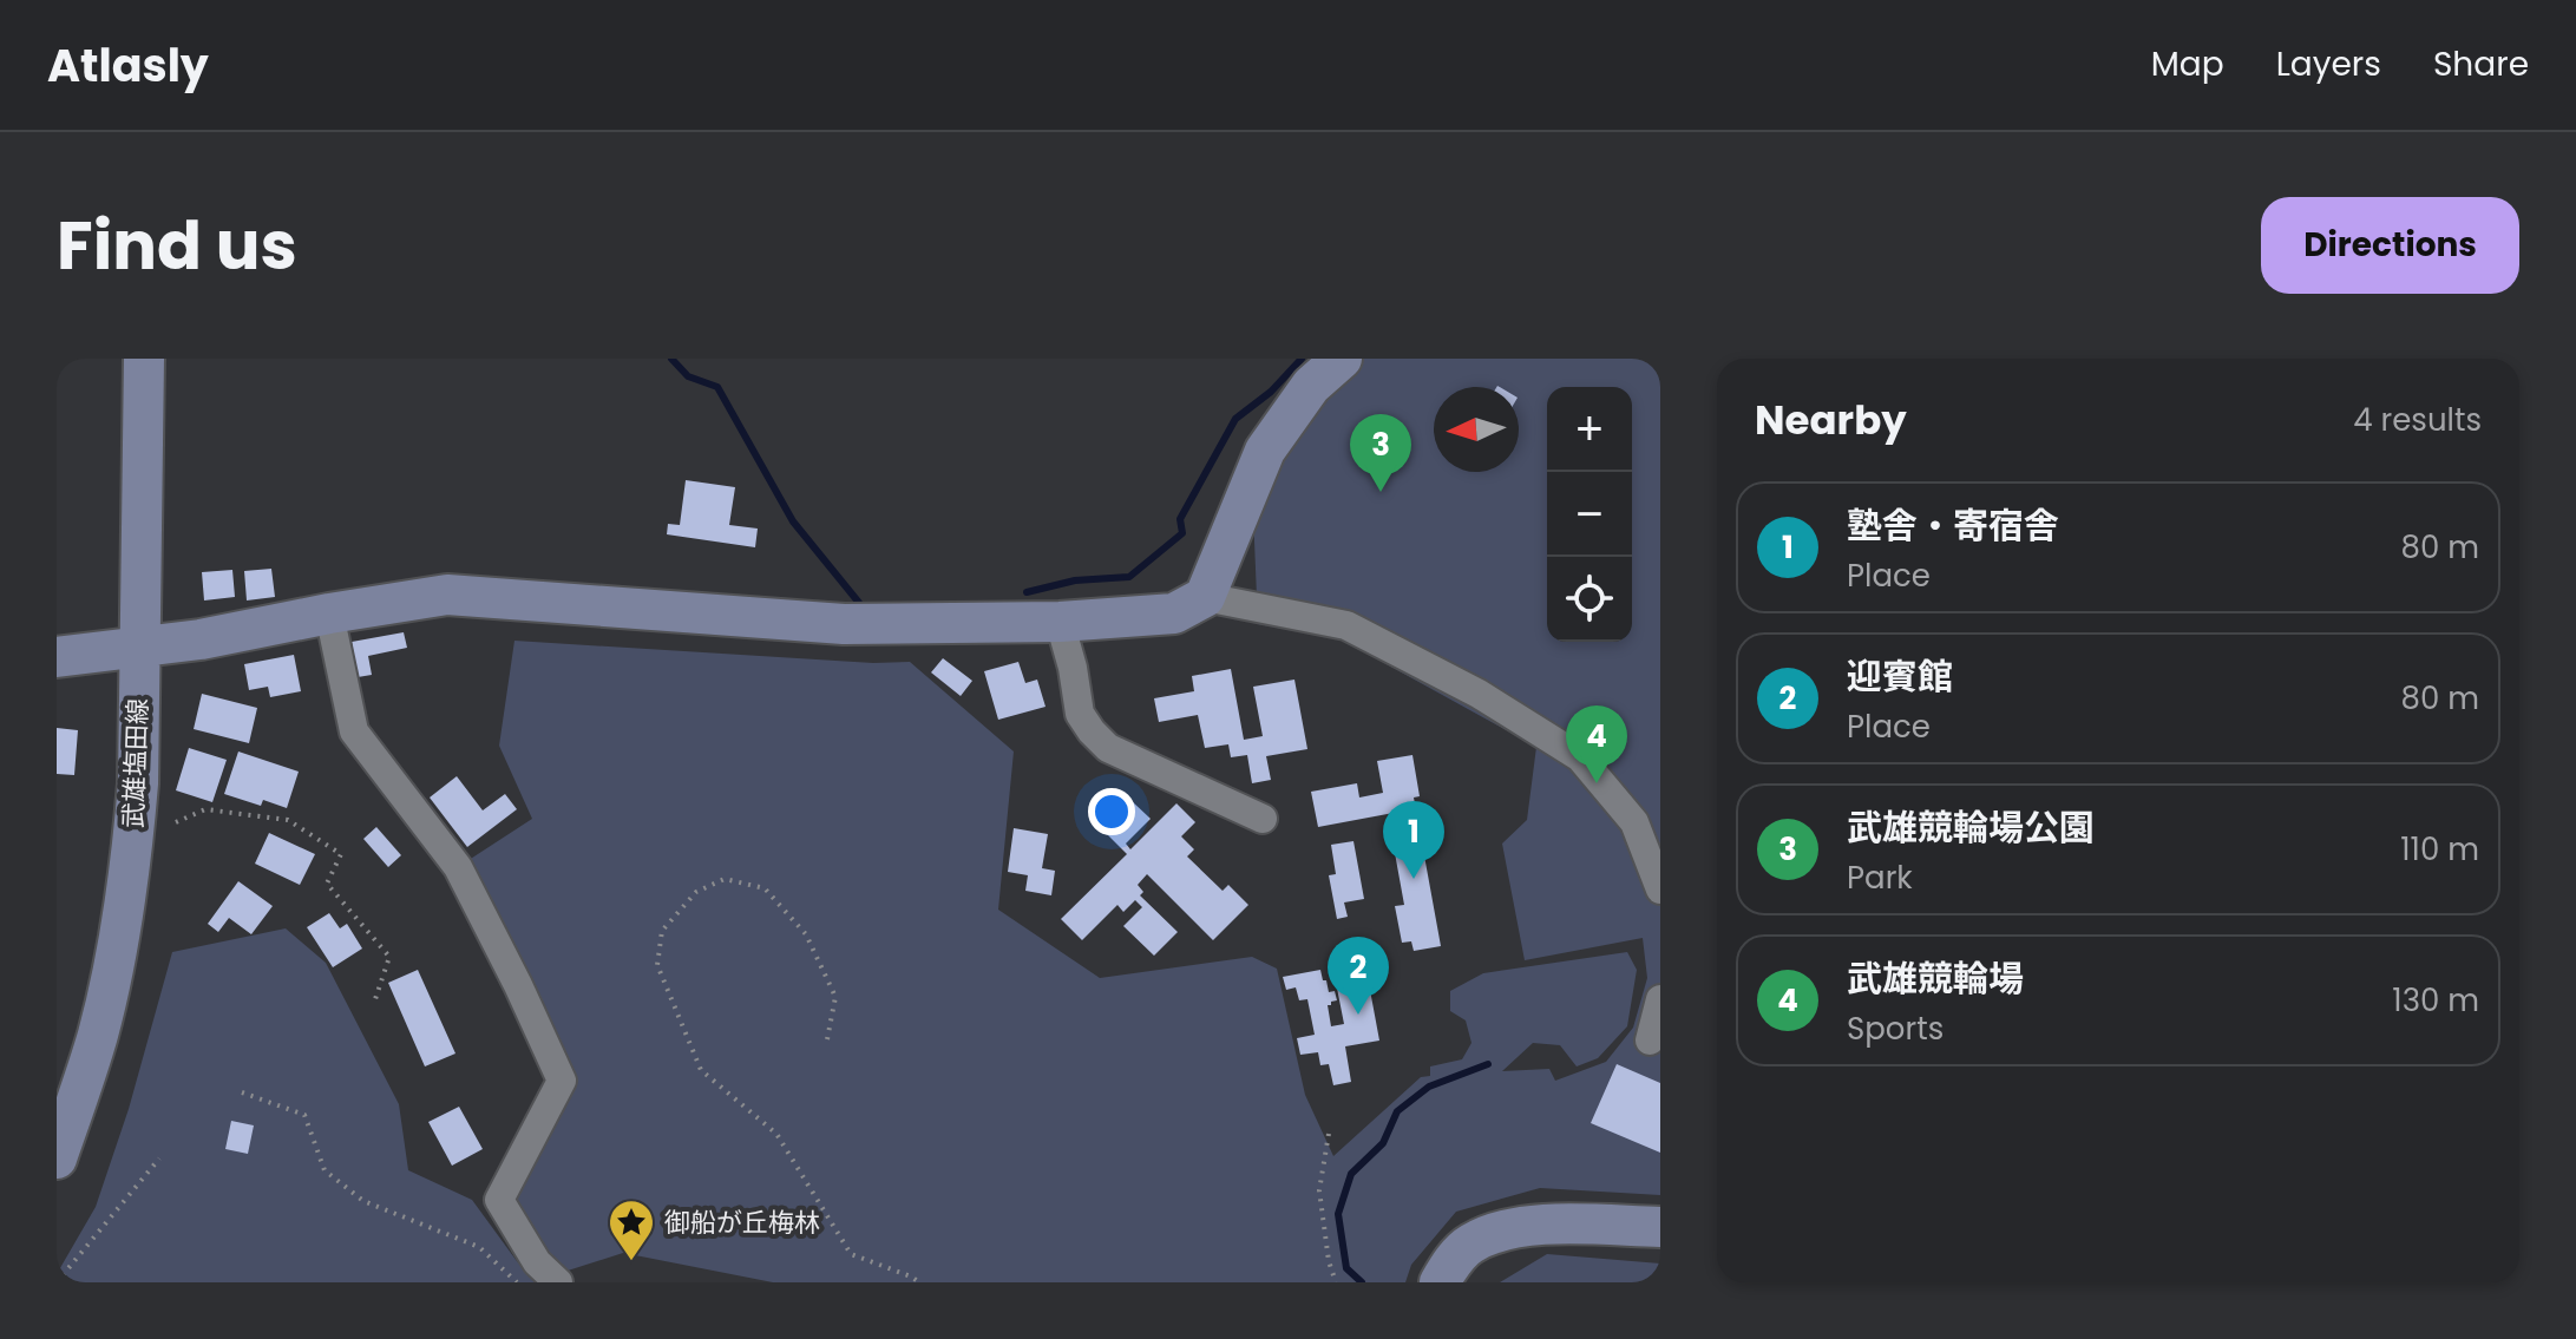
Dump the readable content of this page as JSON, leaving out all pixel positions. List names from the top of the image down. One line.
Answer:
{"streets":{"street":["武雄塩田線"]},"places":{"place":["御船が丘梅林"]},"north":"left","page":{"header":"Atlasly","nav":["Map","Layers","Share"],"title":"Find us","buttons":"Directions","heading":["Nearby","4 results"],"map_buttons":["+","−"],"pins":["3","4","1","2"],"list":[{"mark":"1","name":"塾舎・寄宿舎","note":"Place","value":"80 m"},{"mark":"2","name":"迎賓館","note":"Place","value":"80 m"},{"mark":"3","name":"武雄競輪場公園","note":"Park","value":"110 m"},{"mark":"4","name":"武雄競輪場","note":"Sports","value":"130 m"}]}}
